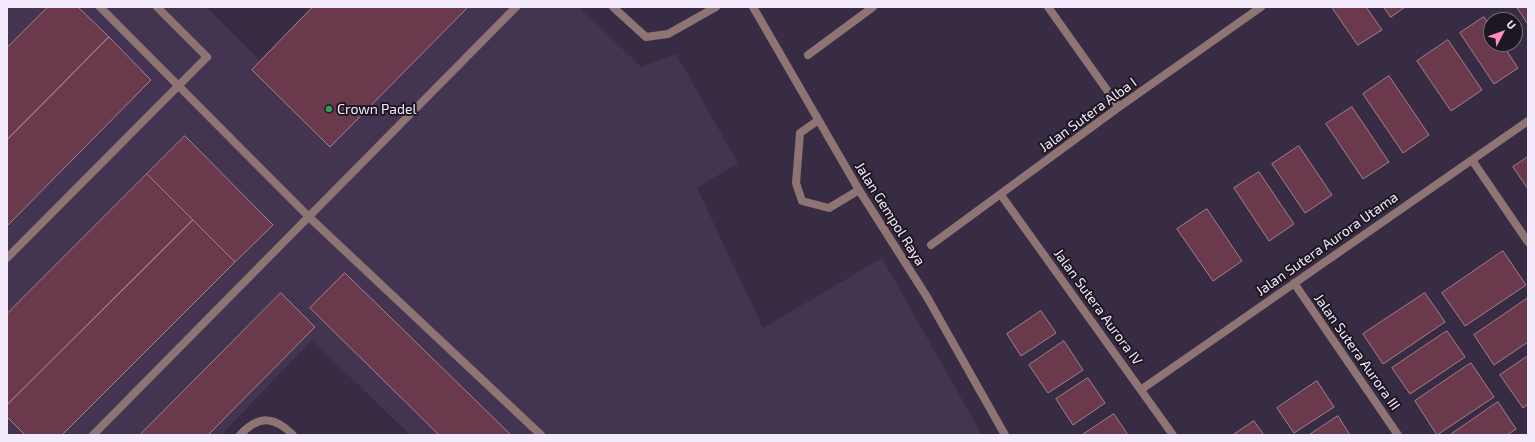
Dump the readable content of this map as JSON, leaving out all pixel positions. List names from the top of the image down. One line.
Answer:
{"streets":{"street":["Jalan Sutera Alba I","Jalan Gempol Raya","Jalan Sutera Aurora Utama","Jalan Sutera Aurora IV","Jalan Sutera Aurora III"]},"crossings":[["Jalan Sutera Alba I","Jalan Sutera Aurora IV"],["Jalan Sutera Aurora Utama","Jalan Sutera Aurora IV"],["Jalan Sutera Aurora Utama","Jalan Sutera Aurora III"]],"places":["Crown Padel"],"north":"top right"}
